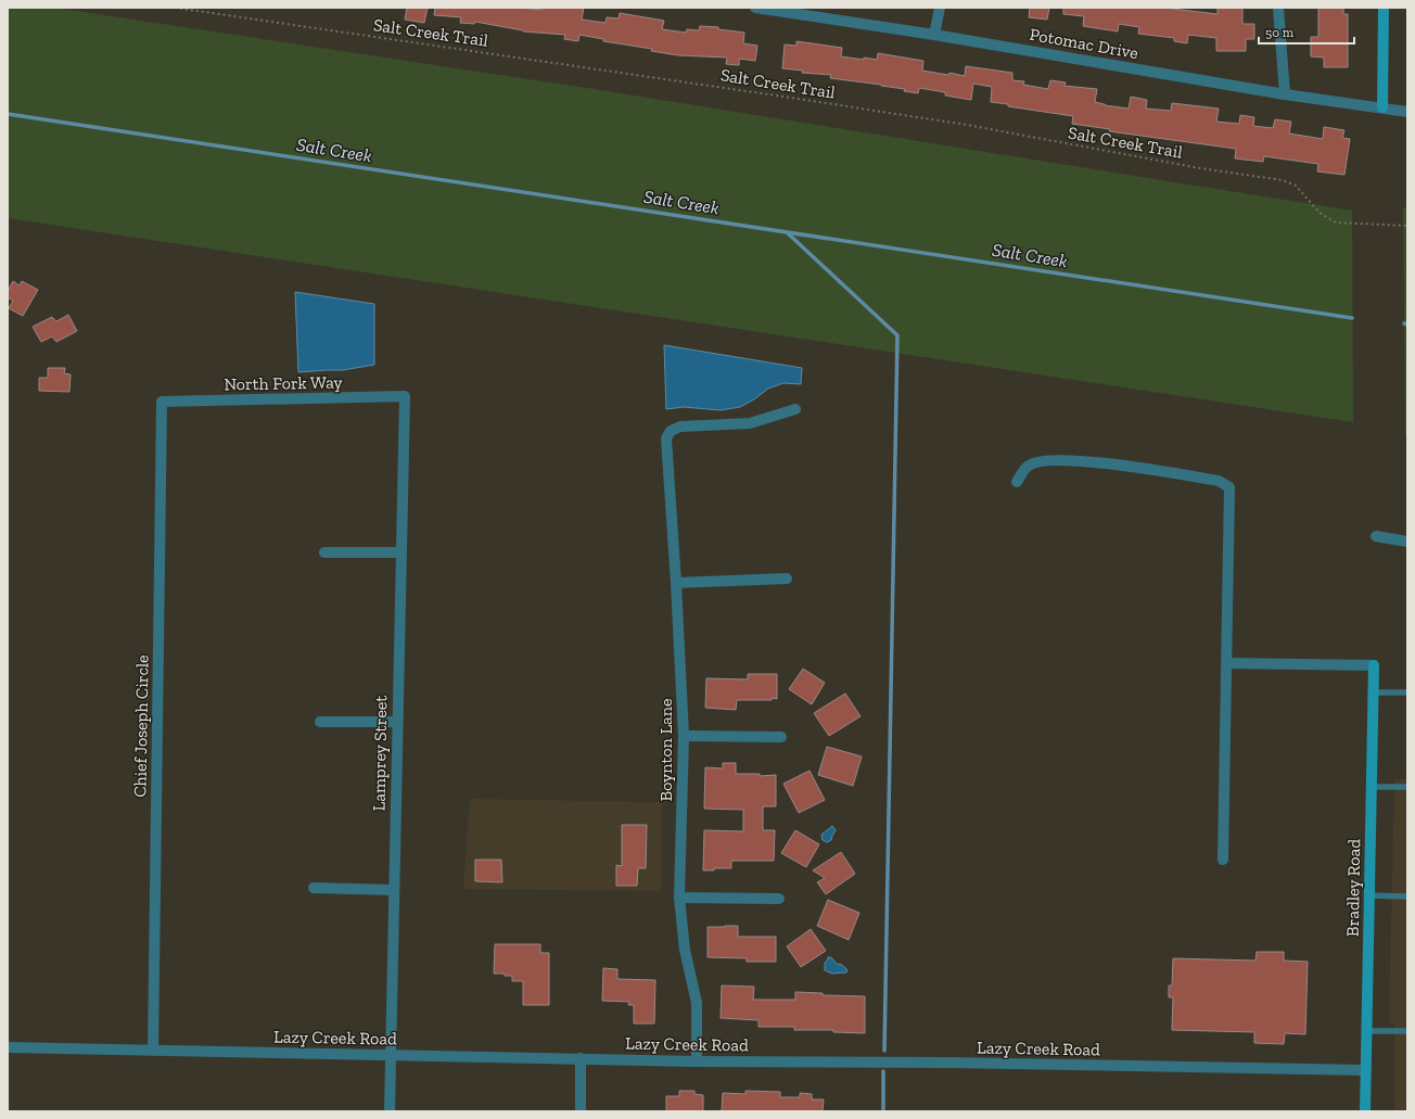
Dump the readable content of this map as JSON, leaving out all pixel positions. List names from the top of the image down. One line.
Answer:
{"streets":{"street":["Potomac Drive","North Fork Way","Chief Joseph Circle","Boynton Lane","Lamprey Street","Bradley Road","Lazy Creek Road"],"path":["Salt Creek Trail"]},"crossings":[["North Fork Way","Chief Joseph Circle"],["North Fork Way","Lamprey Street"],["Chief Joseph Circle","Lazy Creek Road"],["Boynton Lane","Lazy Creek Road"],["Lamprey Street","Lazy Creek Road"],["Bradley Road","Lazy Creek Road"]],"water":["Salt Creek"],"scale_bar":"50 m"}
